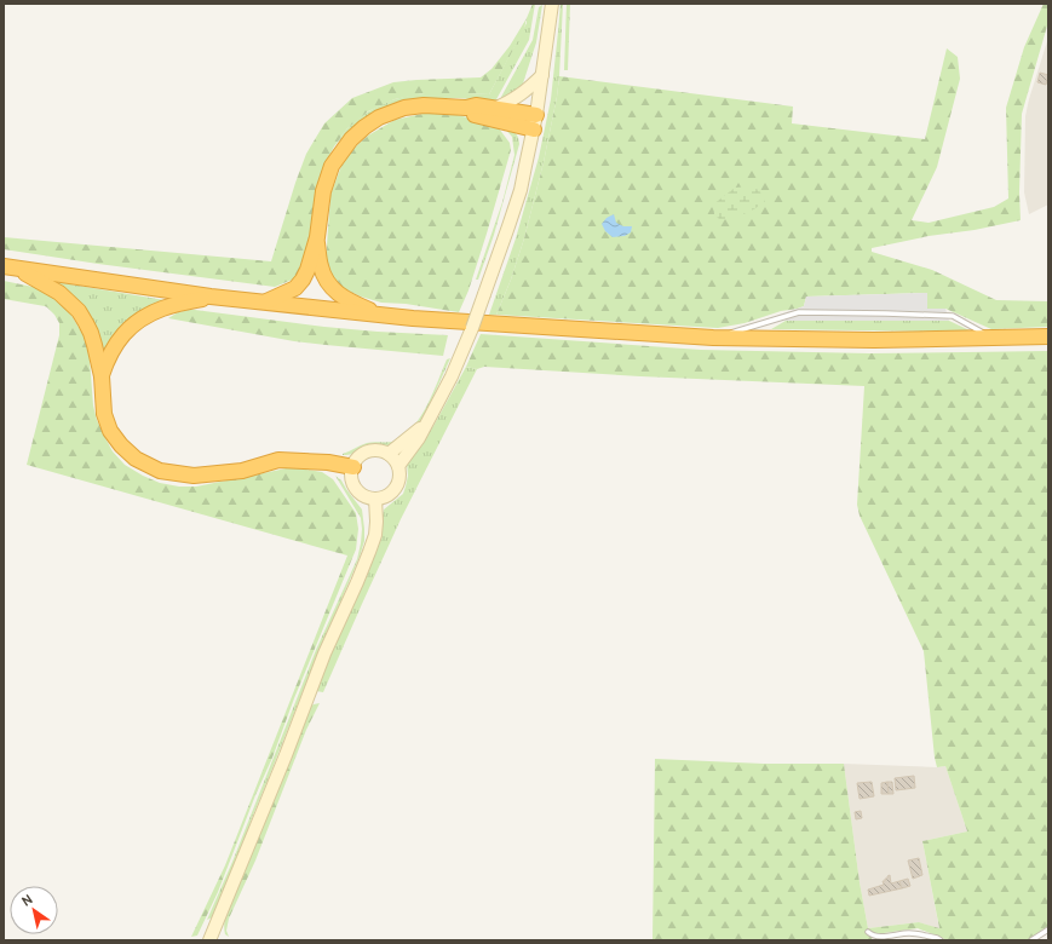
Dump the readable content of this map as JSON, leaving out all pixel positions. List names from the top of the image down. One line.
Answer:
{"north":"top left"}
